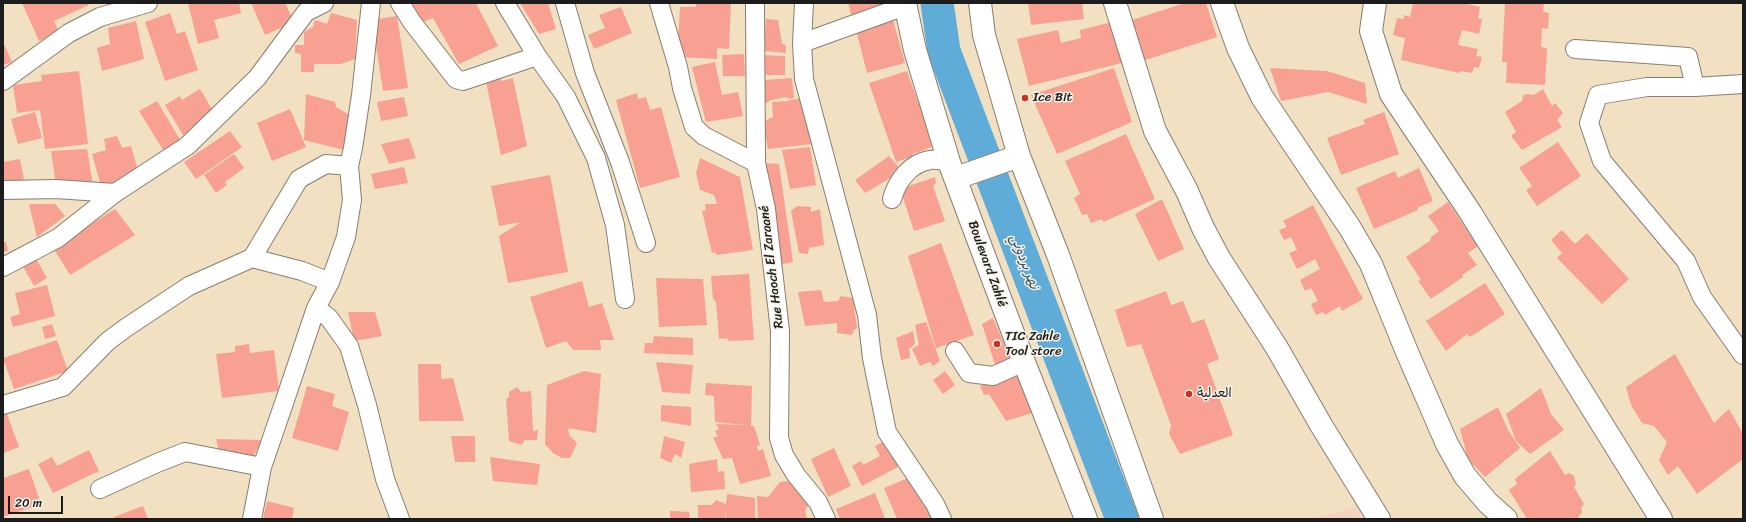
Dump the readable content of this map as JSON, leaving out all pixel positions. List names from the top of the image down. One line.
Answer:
{"streets":{"main road":["Boulevard Zahlé"],"street":["Rue Haoch El Zaraané"]},"water":["نهر بردوني"],"places":["Ice Bit","TIC Zahle Tool store","العدلية"],"scale_bar":"20 m"}
